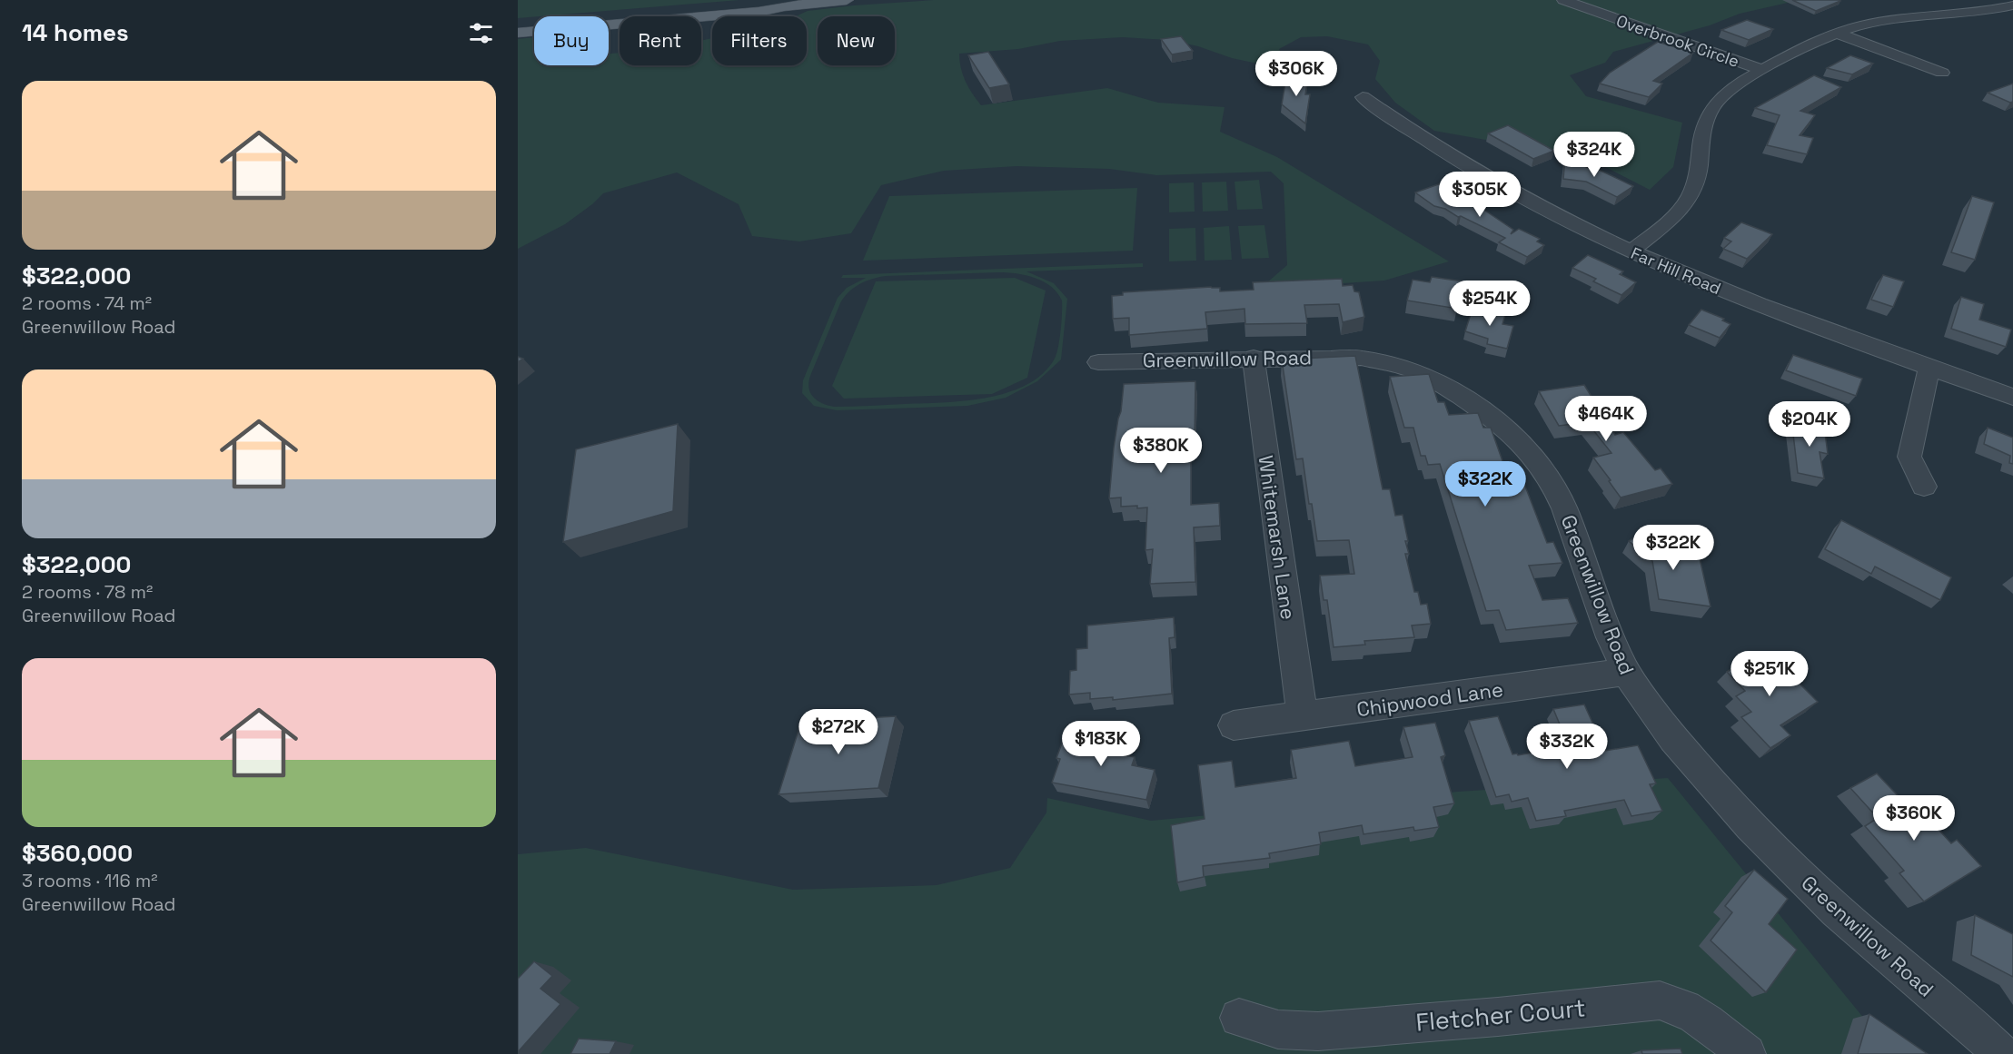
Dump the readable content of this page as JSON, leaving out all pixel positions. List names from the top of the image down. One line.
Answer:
{"streets":{"street":["Overbrook Circle","Far Hill Road","Greenwillow Road","Whitemarsh Lane","Chipwood Lane","Fletcher Court"]},"crossings":[["Greenwillow Road","Whitemarsh Lane"],["Greenwillow Road","Chipwood Lane"],["Whitemarsh Lane","Chipwood Lane"]],"page":{"heading":"14 homes","chip":["Buy","Rent","Filters","New"],"price":["$306K","$324K","$305K","$254K","$464K","$204K","$380K","$322K","$322K","$251K","$272K","$183K","$332K","$360K"],"list":[{"name":"$322,000","note":"2 rooms · 74 m² · Greenwillow Road"},{"name":"$322,000","note":"2 rooms · 78 m² · Greenwillow Road"},{"name":"$360,000","note":"3 rooms · 116 m² · Greenwillow Road"}]}}
